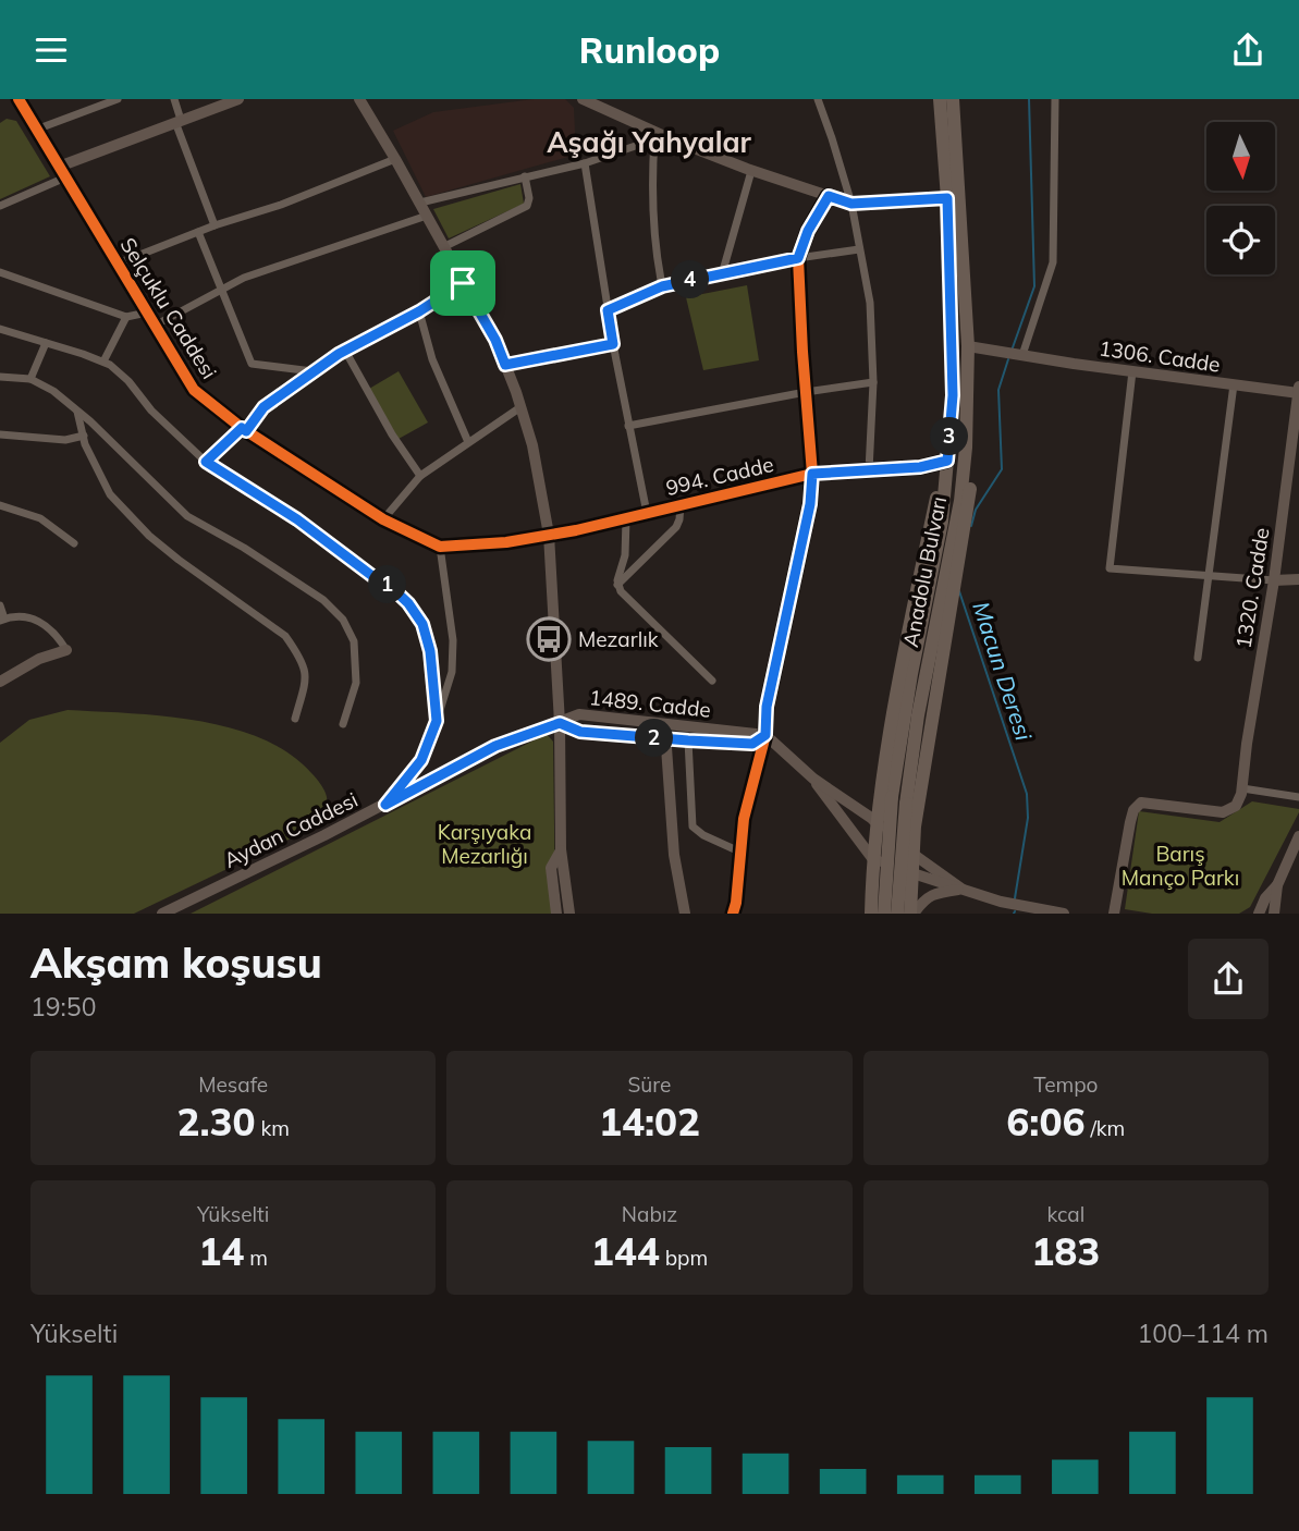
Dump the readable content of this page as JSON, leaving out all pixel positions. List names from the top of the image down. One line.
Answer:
{"streets":{"main road":["Anadolu Bulvarı"],"street":["Selçuklu Caddesi","1306. Cadde","994. Cadde","1320. Cadde","1489. Cadde","Aydan Caddesi"]},"crossings":[["Selçuklu Caddesi","994. Cadde"],["1306. Cadde","Anadolu Bulvarı"],["1306. Cadde","1320. Cadde"],["994. Cadde","Anadolu Bulvarı"],["1489. Cadde","Aydan Caddesi"]],"districts":["Aşağı Yahyalar"],"water":["Macun Deresi"],"parks":["Karşıyaka Mezarlığı","Barış Manço Parkı"],"places":{"bus stop":["Mezarlık"]},"north":"bottom","page":{"header":"Runloop","pins":["4","3","1","2"],"heading":["Akşam koşusu","19:50"],"stats":[["Mesafe","2.30 km"],["Süre","14:02"],["Tempo","6:06 /km"],["Yükselti","14 m"],["Nabız","144 bpm"],["kcal","183"]],"chart":["Yükselti","100–114 m"]}}
